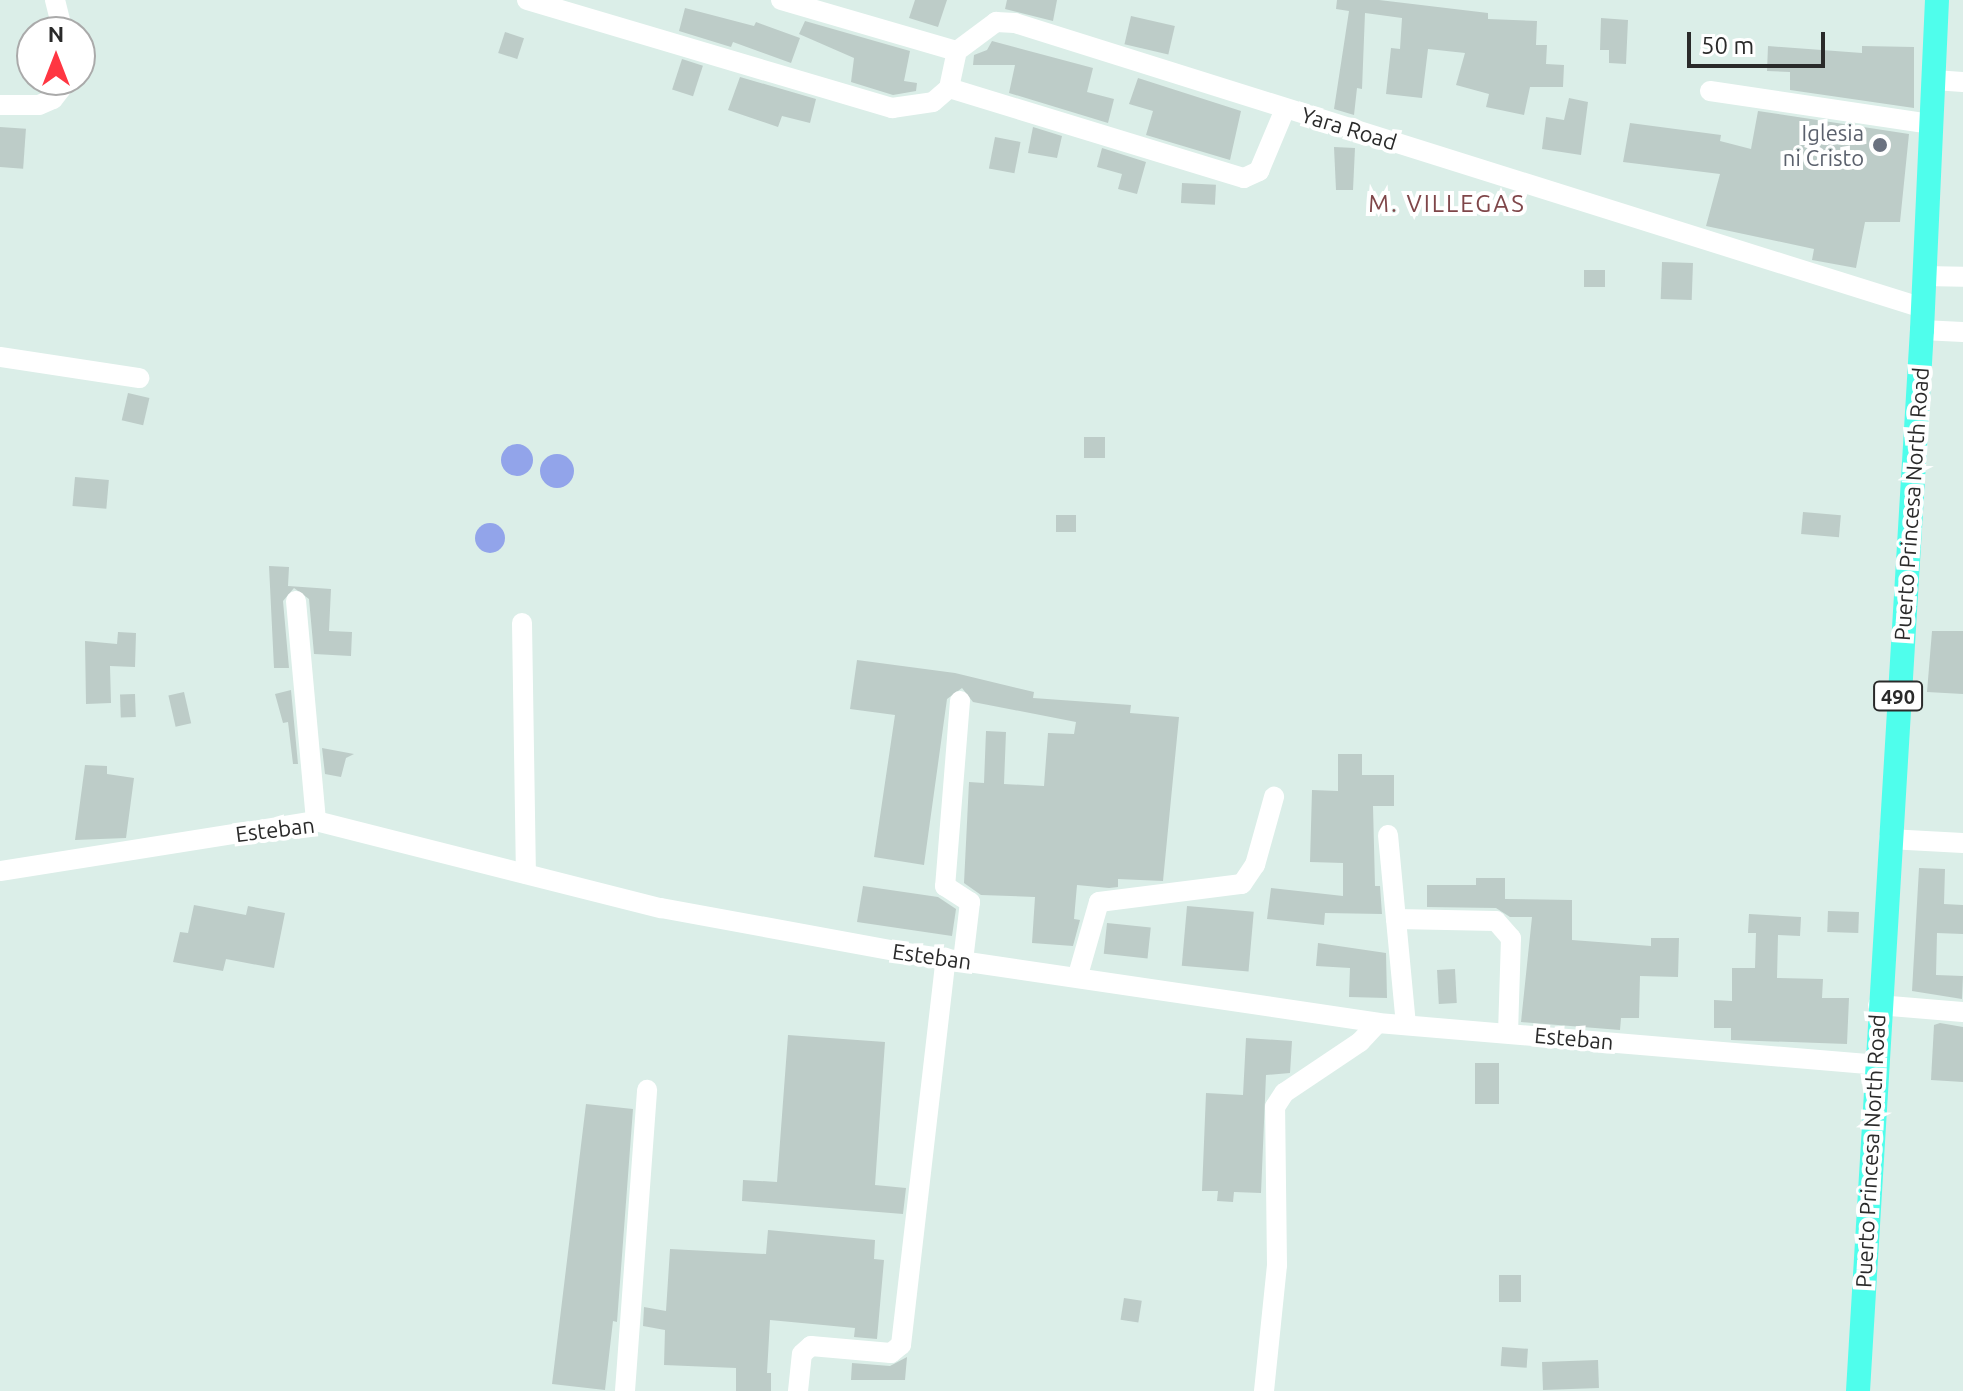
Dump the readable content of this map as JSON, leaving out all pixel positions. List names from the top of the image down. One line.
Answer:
{"streets":{"main road":["Puerto Princesa North Road","490"],"street":["Yara Road","Esteban"]},"crossings":[["Yara Road","Puerto Princesa North Road"],["Puerto Princesa North Road","Esteban"]],"districts":["M. VILLEGAS"],"places":["Iglesia ni Cristo"],"scale_bar":"50 m","north":"top"}
